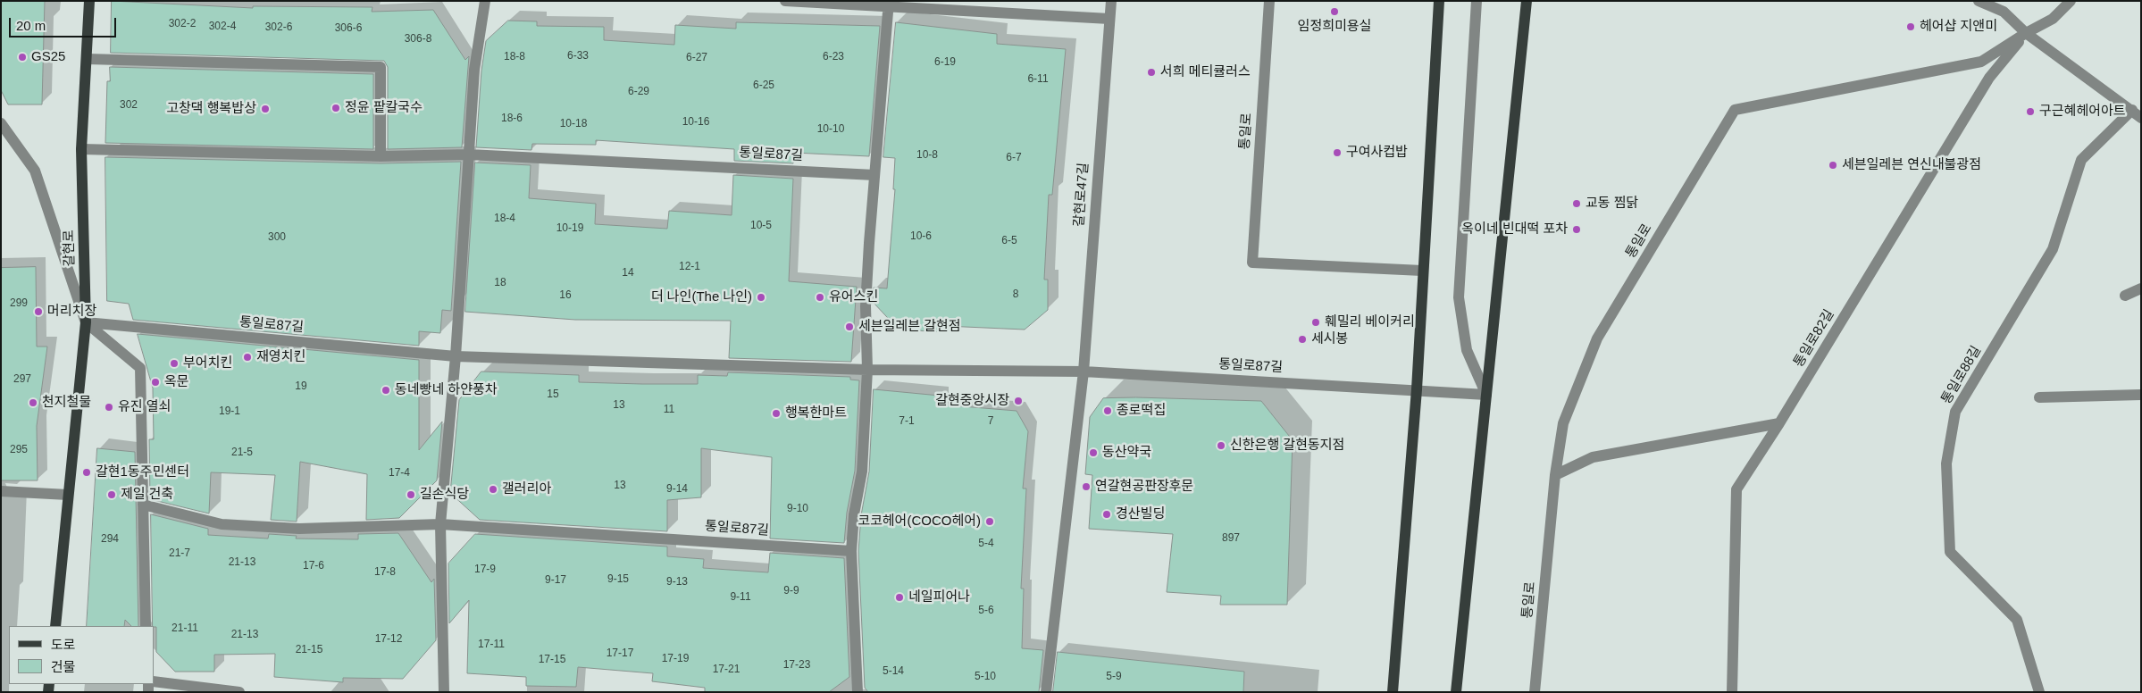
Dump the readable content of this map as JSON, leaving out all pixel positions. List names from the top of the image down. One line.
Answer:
{"streets":{"main road":["갈현로"],"street":["통일로","통일로87길","갈현로47길","통일로82길","통일로88길"]},"crossings":[["통일로","통일로82길"],["통일로87길","갈현로47길"],["통일로87길","갈현로"]],"places":["임정희미용실","헤어샵 지앤미","GS25","서희 메티큘러스","정윤 팥칼국수","고창댁 행복밥상","구근혜헤어아트","구여사컵밥","세븐일레븐 연신내불광점","교동 찜닭","옥이네 빈대떡 포차","더 나인(The 나인)","유어스킨","머리치장","훼밀리 베이커리","세븐일레븐 갈현점","세시봉","재영치킨","부어치킨","옥문","동네빵네 하얀풍차","갈현중앙시장","천지철물","유진 열쇠","종로떡집","행복한마트","신한은행 갈현동지점","동산약국","갈현1동주민센터","연갈현공판장후문","갤러리아","제일 건축","길손식당","경산빌딩","코코헤어(COCO헤어)","네일피어나"],"house_numbers":["302-2","302-4","302-6","306-6","306-8","6-33","18-8","6-23","6-27","6-19","6-11","6-25","6-29","302","18-6","10-16","10-18","10-10","10-8","6-7","18-4","10-5","10-19","10-6","300","6-5","12-1","14","18","8","16","299","297","19","15","13","11","19-1","7-1","7","295","21-5","17-4","13","9-14","9-10","897","294","5-4","21-7","21-13","17-6","17-9","17-8","9-15","9-17","9-13","9-9","9-11","5-6","21-11","21-13","17-12","17-11","21-15","17-17","17-19","17-15","17-23","17-21","5-14","5-10","5-9"],"legend":["도로","건물"],"scale_bar":"20 m"}
